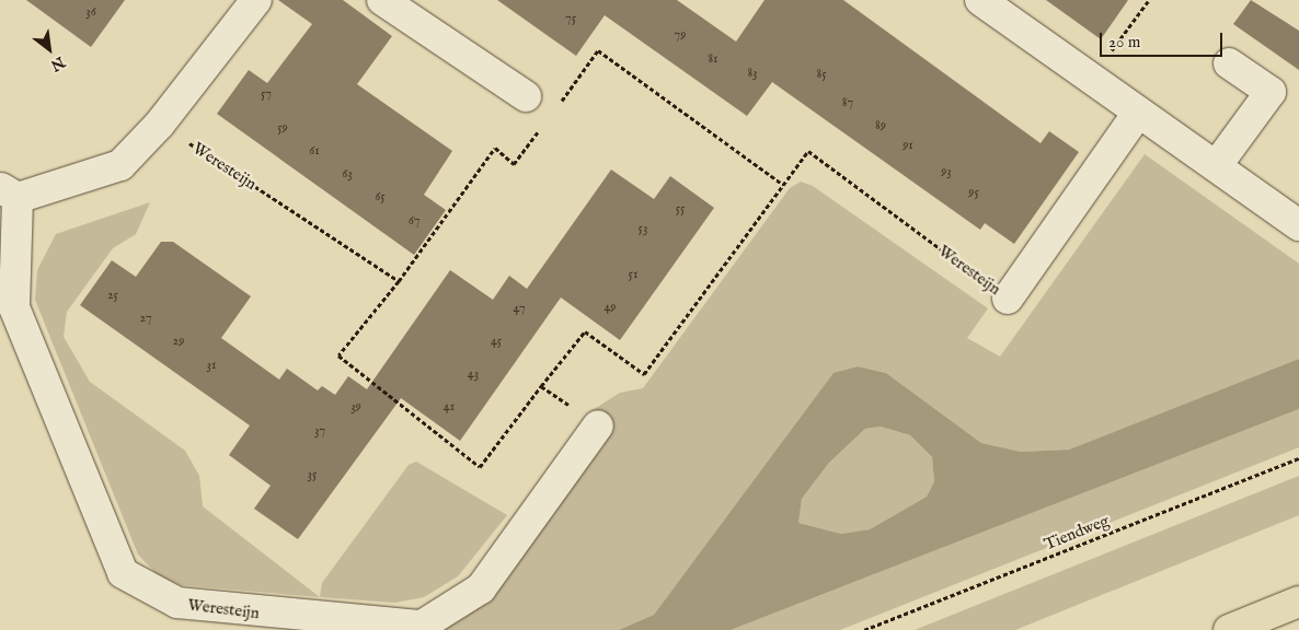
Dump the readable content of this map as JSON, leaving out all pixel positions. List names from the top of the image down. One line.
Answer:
{"streets":{"street":["Weresteijn"],"path":["Tiendweg"]},"house_numbers":["36","75","79","81","83","85","57","87","89","59","91","61","93","63","95","65","55","67","53","51","25","49","47","27","29","45","31","43","39","41","37","35"],"scale_bar":"20 m","north":"bottom right"}
